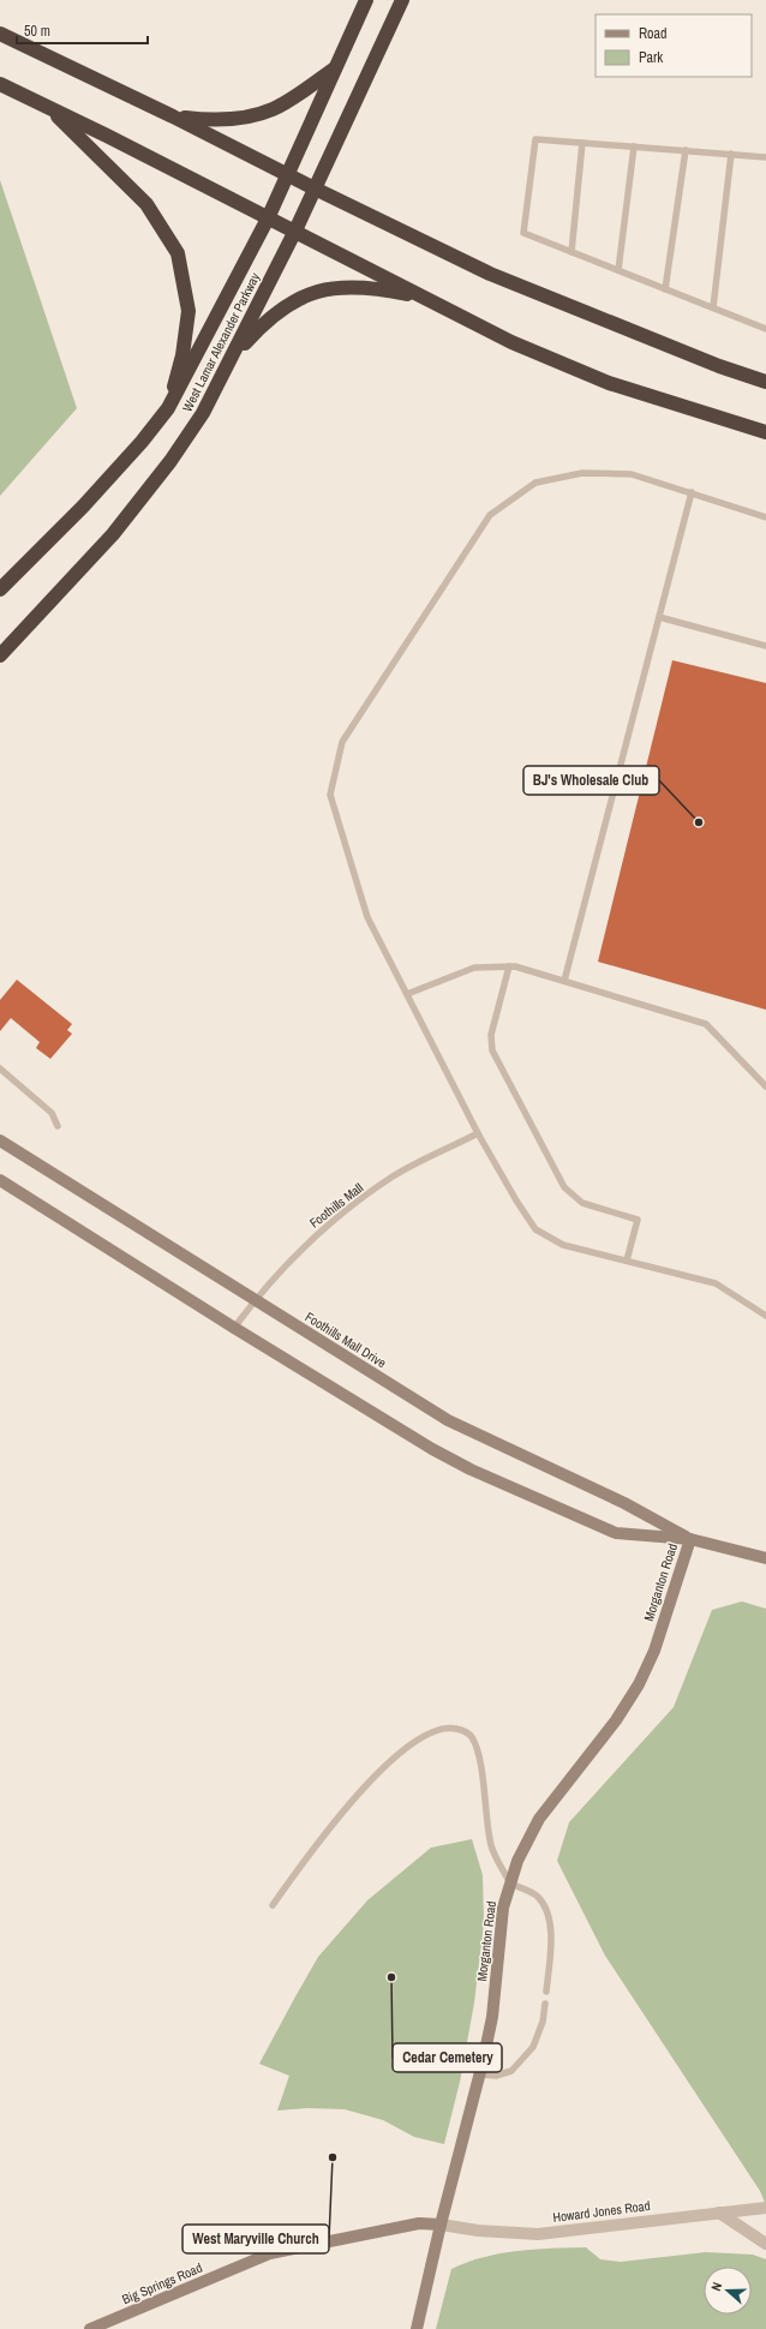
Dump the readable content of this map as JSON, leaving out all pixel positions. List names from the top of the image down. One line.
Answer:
{"streets":{"highway":["West Lamar Alexander Parkway"],"main road":["Foothills Mall Drive","Morganton Road","Big Springs Road"],"street":["Howard Jones Road"],"lane":["Foothills Mall"]},"crossings":[["Foothills Mall","Foothills Mall Drive"],["Foothills Mall Drive","Morganton Road"],["Morganton Road","Howard Jones Road"],["Morganton Road","Big Springs Road"],["Howard Jones Road","Big Springs Road"]],"places":["BJ's Wholesale Club","Cedar Cemetery","West Maryville Church"],"legend":["Road","Park"],"scale_bar":"50 m","north":"left"}
